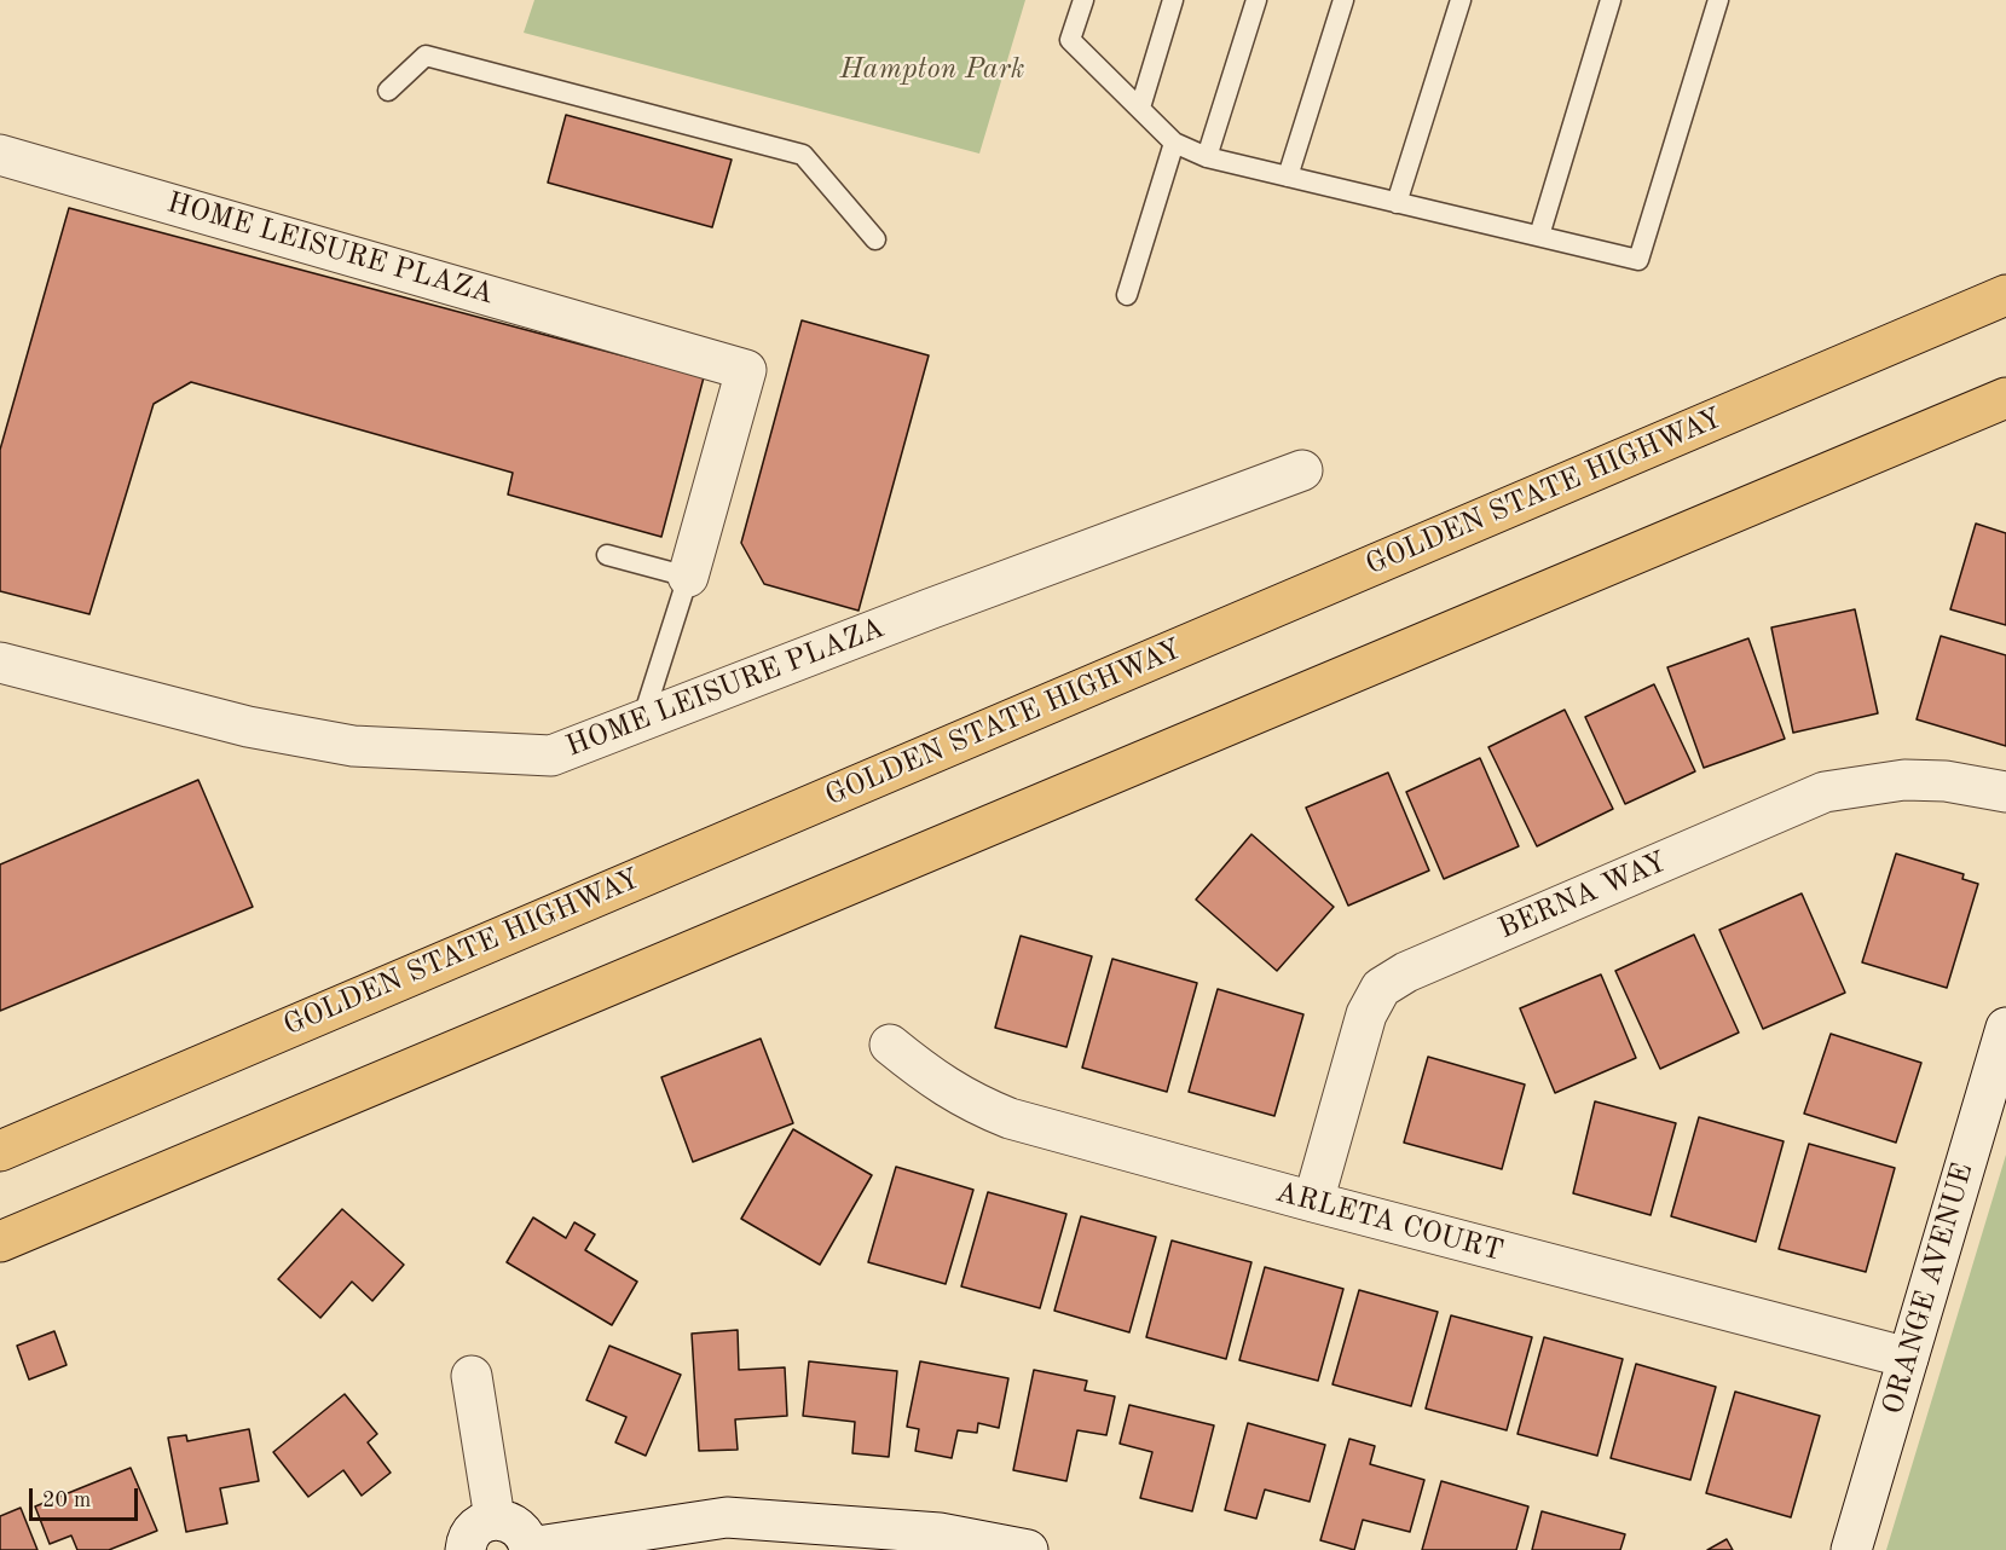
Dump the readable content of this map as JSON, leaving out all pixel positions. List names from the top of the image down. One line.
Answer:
{"streets":{"highway":["GOLDEN STATE HIGHWAY"],"street":["HOME LEISURE PLAZA","BERNA WAY","ARLETA COURT","ORANGE AVENUE"]},"crossings":[["BERNA WAY","ARLETA COURT"],["ARLETA COURT","ORANGE AVENUE"]],"parks":["Hampton Park"],"scale_bar":"20 m"}
